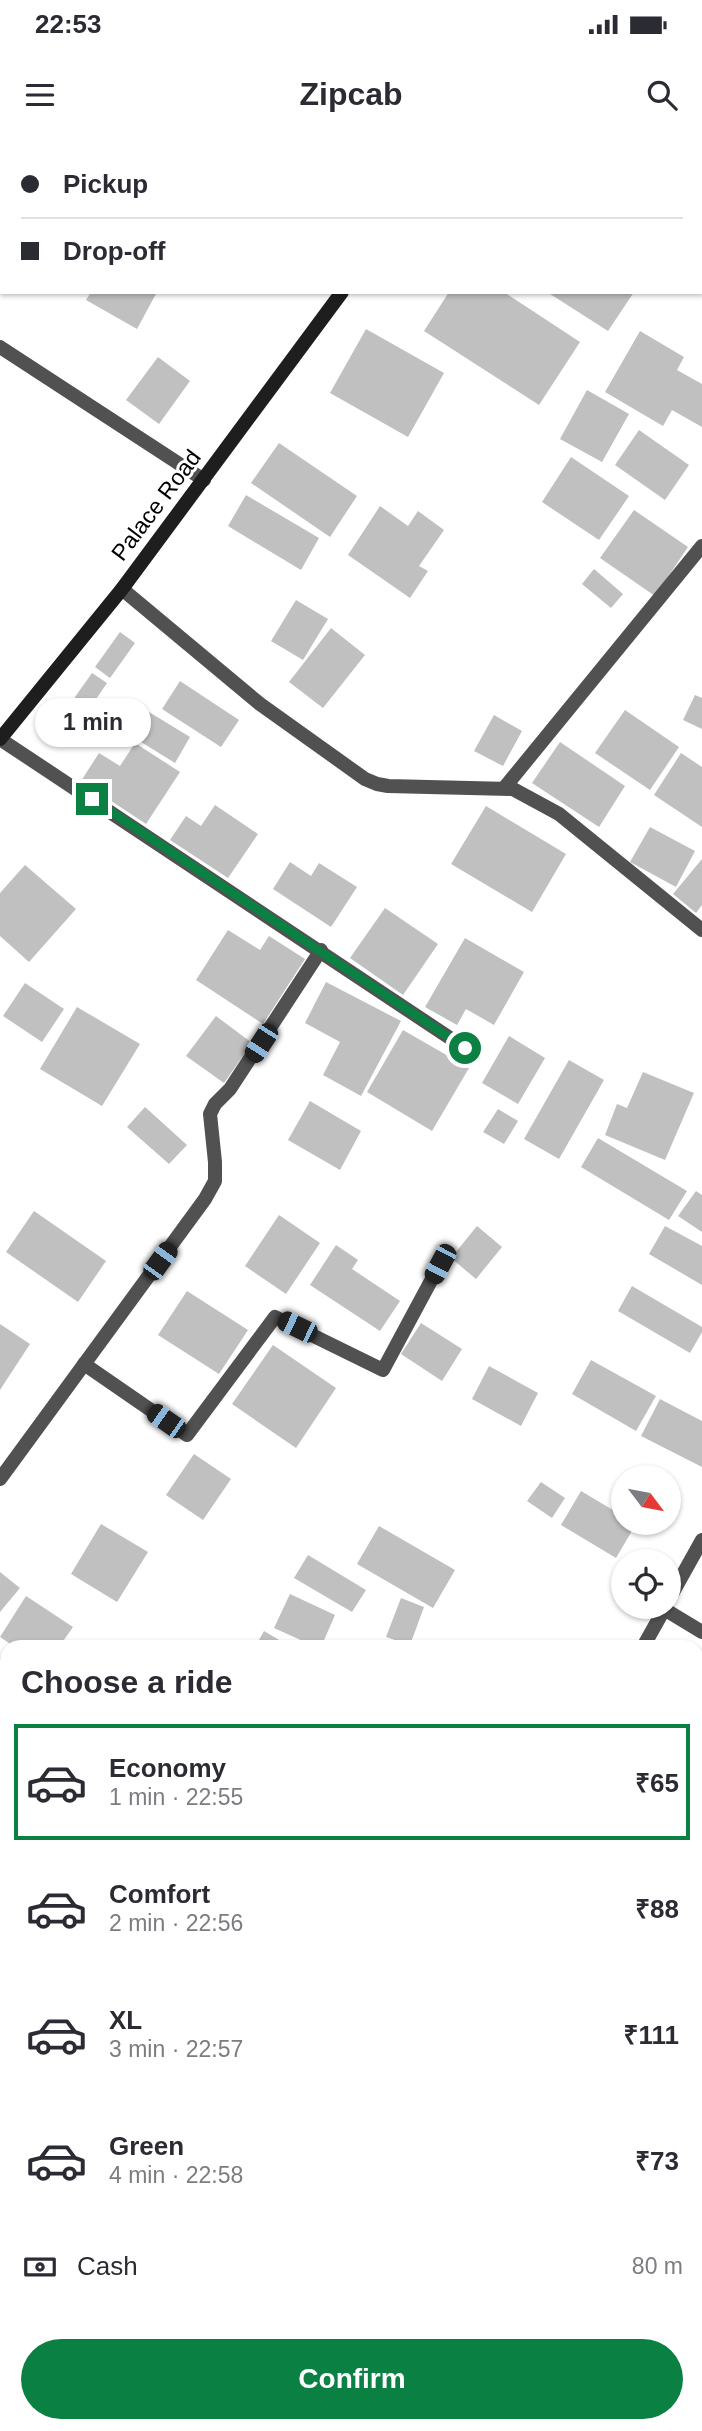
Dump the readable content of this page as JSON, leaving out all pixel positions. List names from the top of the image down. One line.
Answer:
{"streets":{"main road":["Palace Road"]},"north":"bottom right","page":{"status":"22:53","header":"Zipcab","banner":["Pickup","Drop-off"],"bubble":"1 min","heading":"Choose a ride","list":[{"name":"Economy","note":"1 min · 22:55","value":"₹65"},{"name":"Comfort","note":"2 min · 22:56","value":"₹88"},{"name":"XL","note":"3 min · 22:57","value":"₹111"},{"name":"Green","note":"4 min · 22:58","value":"₹73"}],"pay":["Cash","80 m"],"buttons":"Confirm"}}
